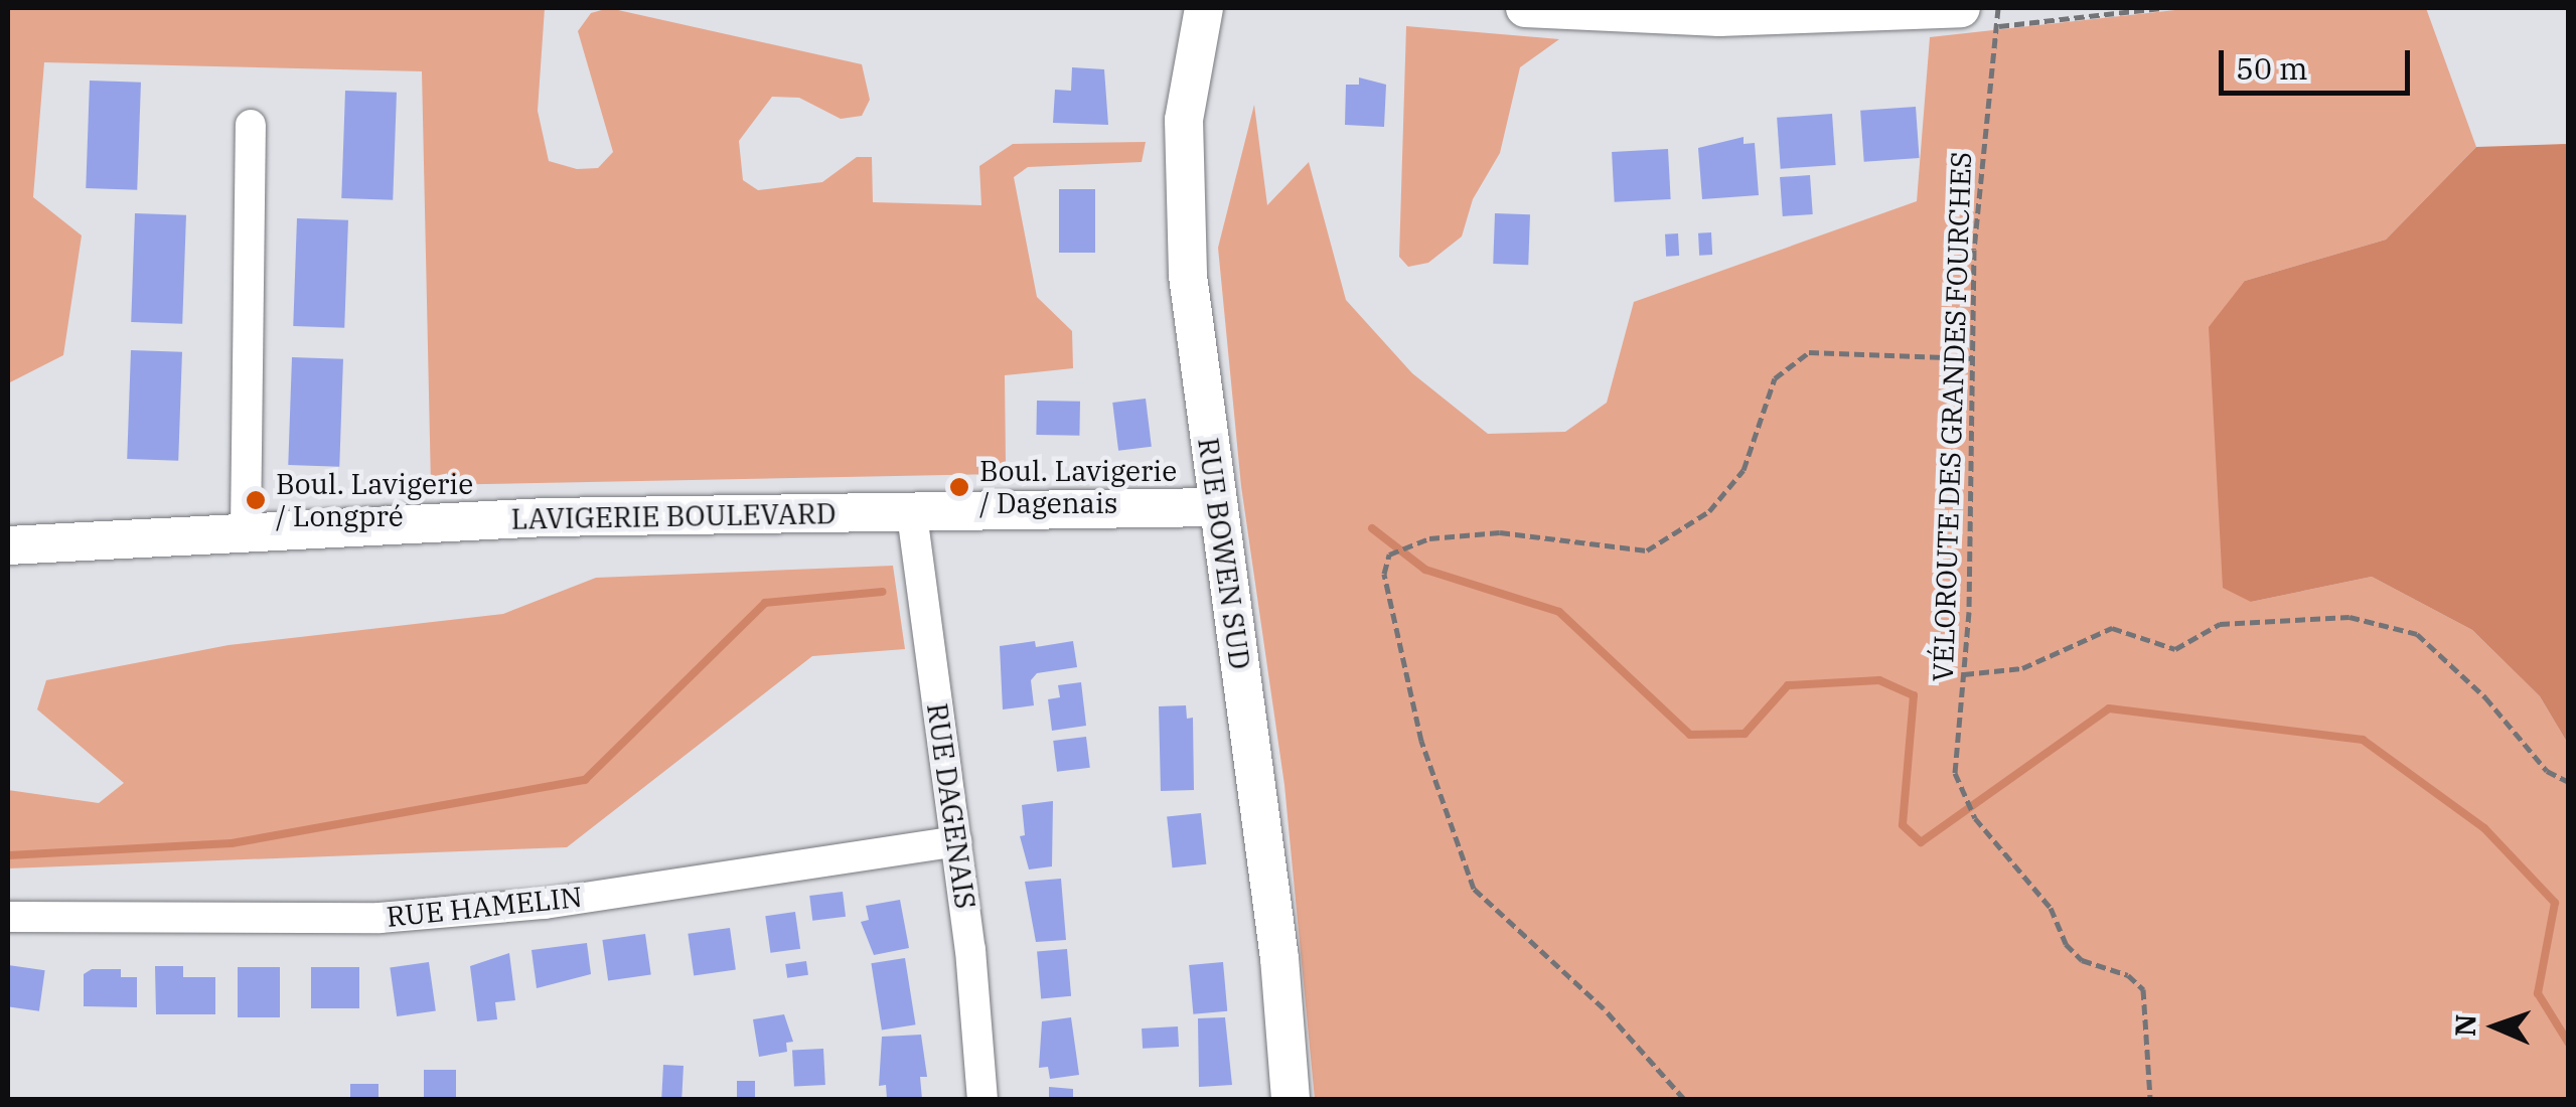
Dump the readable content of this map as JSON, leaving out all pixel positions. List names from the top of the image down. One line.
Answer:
{"streets":{"street":["LAVIGERIE BOULEVARD","RUE BOWEN SUD","RUE DAGENAIS","RUE HAMELIN"],"path":["VÉLOROUTE DES GRANDES FOURCHES"]},"crossings":[["LAVIGERIE BOULEVARD","RUE BOWEN SUD"],["LAVIGERIE BOULEVARD","RUE DAGENAIS"],["RUE DAGENAIS","RUE HAMELIN"]],"places":["Boul. Lavigerie / Dagenais","Boul. Lavigerie / Longpré"],"scale_bar":"50 m","north":"left"}
